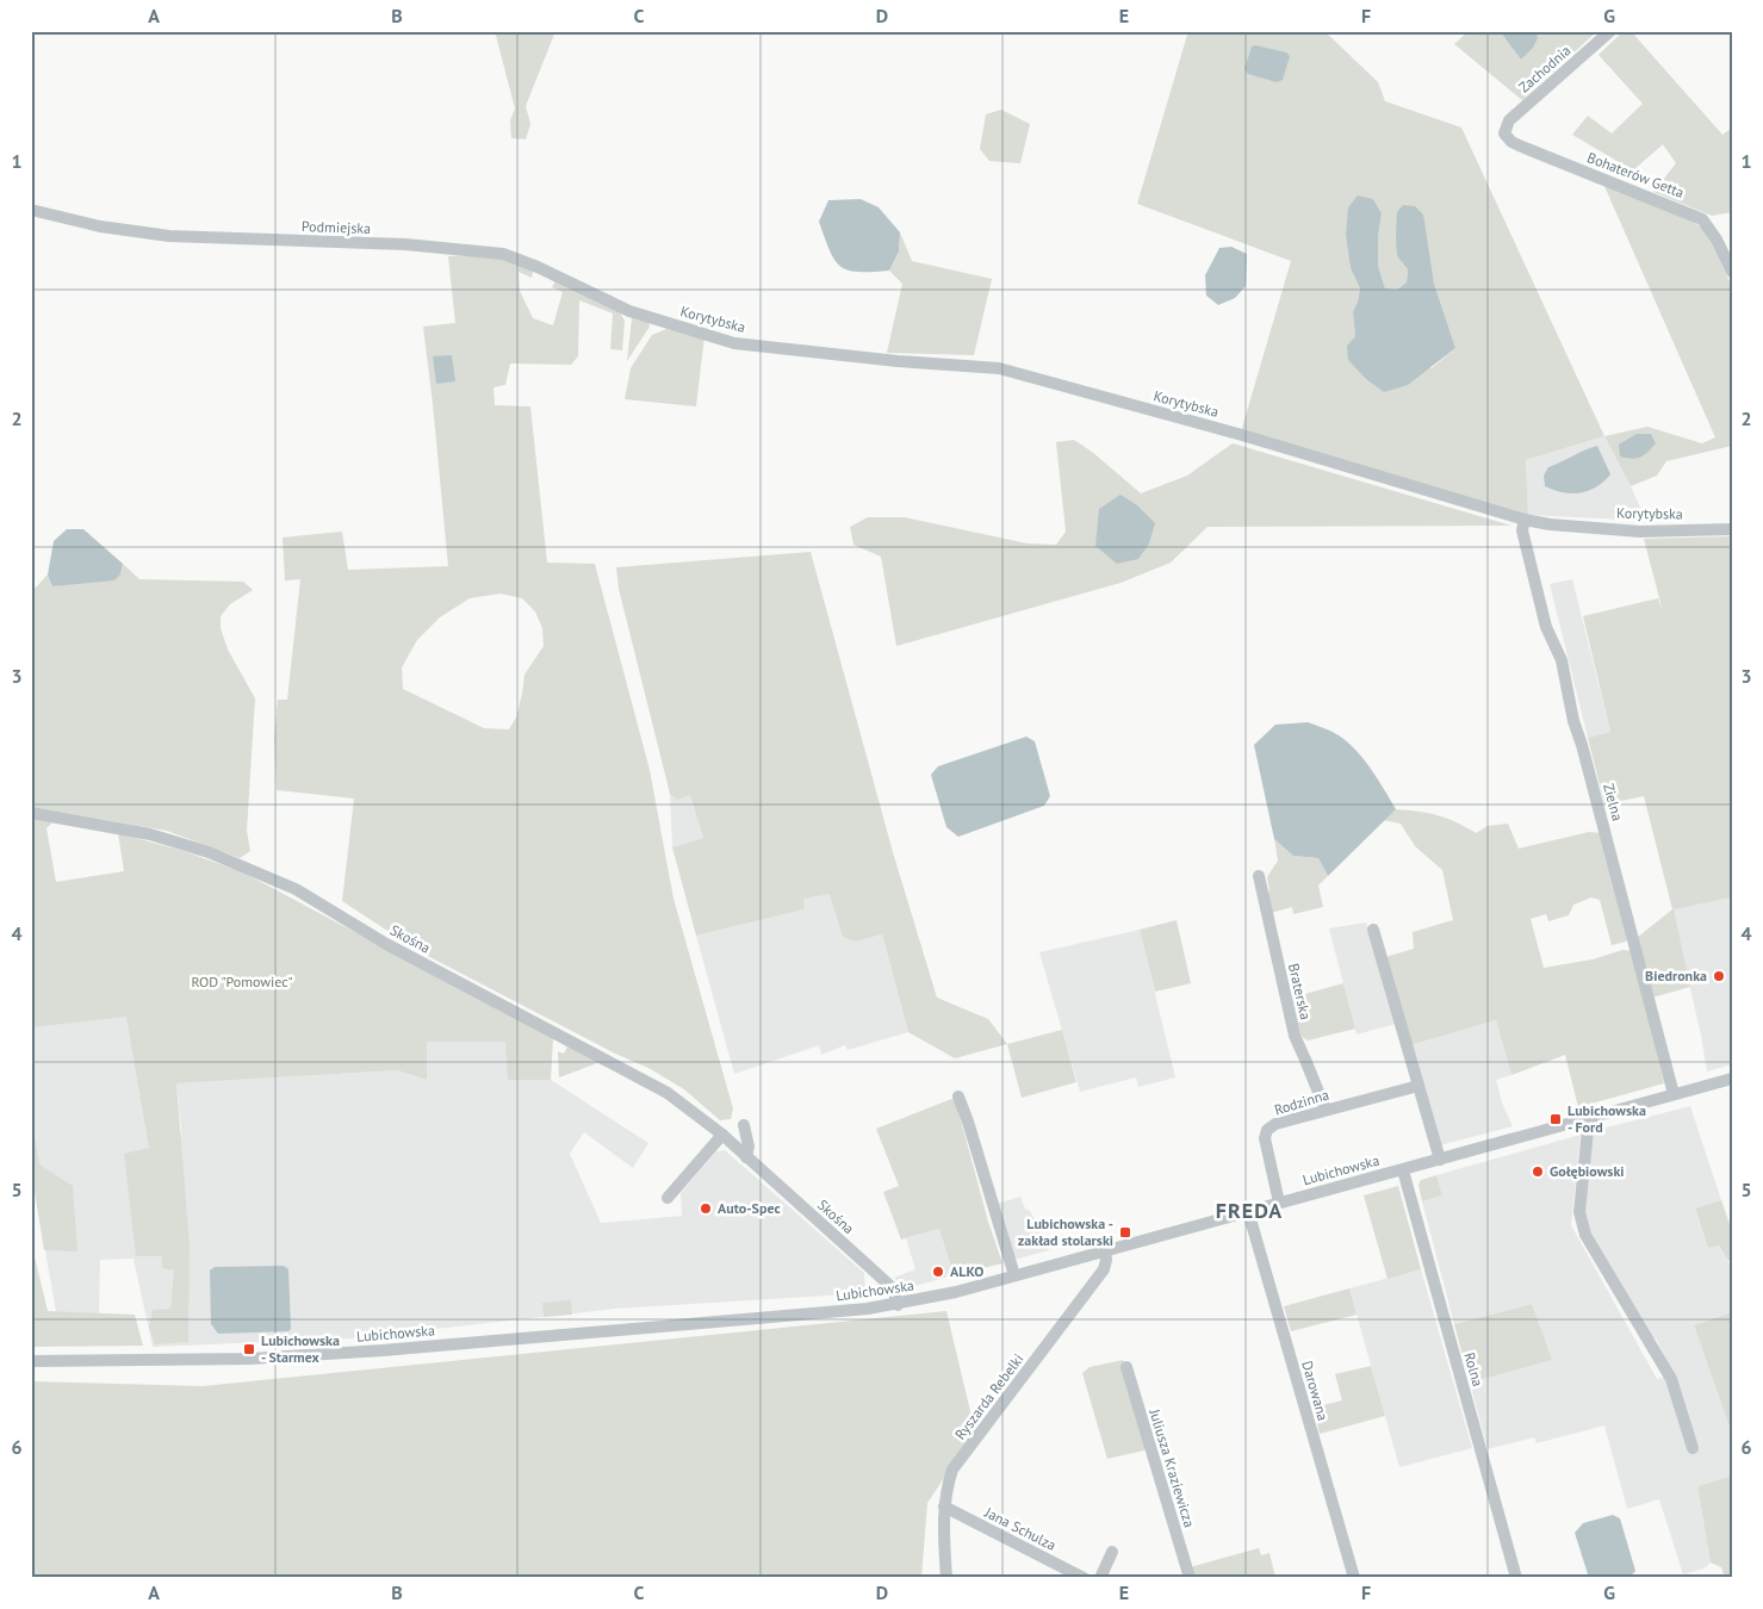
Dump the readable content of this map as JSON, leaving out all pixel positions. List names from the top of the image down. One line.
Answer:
{"streets":{"street":["Zachodnia","Bohaterów Getta","Podmiejska","Korytybska","Zielna","Skośna","Braterska","Rodzinna","Lubichowska","Rolna","Darowana","Ryszarda Rebelki","Juliusza Kraziewicza","Jana Schulza"]},"crossings":[["Zachodnia","Bohaterów Getta"],["Podmiejska","Korytybska"],["Korytybska","Zielna"],["Zielna","Lubichowska"],["Skośna","Lubichowska"],["Braterska","Rodzinna"],["Rodzinna","Lubichowska"],["Lubichowska","Rolna"],["Lubichowska","Darowana"],["Lubichowska","Ryszarda Rebelki"],["Ryszarda Rebelki","Jana Schulza"]],"districts":["FREDA"],"parks":["ROD \"Pomowiec\""],"places":{"other":["Biedronka","Gołębiowski","Auto-Spec","ALKO"],"transit":["Lubichowska - Ford","Lubichowska - zakład stolarski","Lubichowska - Starmex"]},"grid":{"columns":["A","B","C","D","E","F","G"],"rows":["1","2","3","4","5","6"]}}
